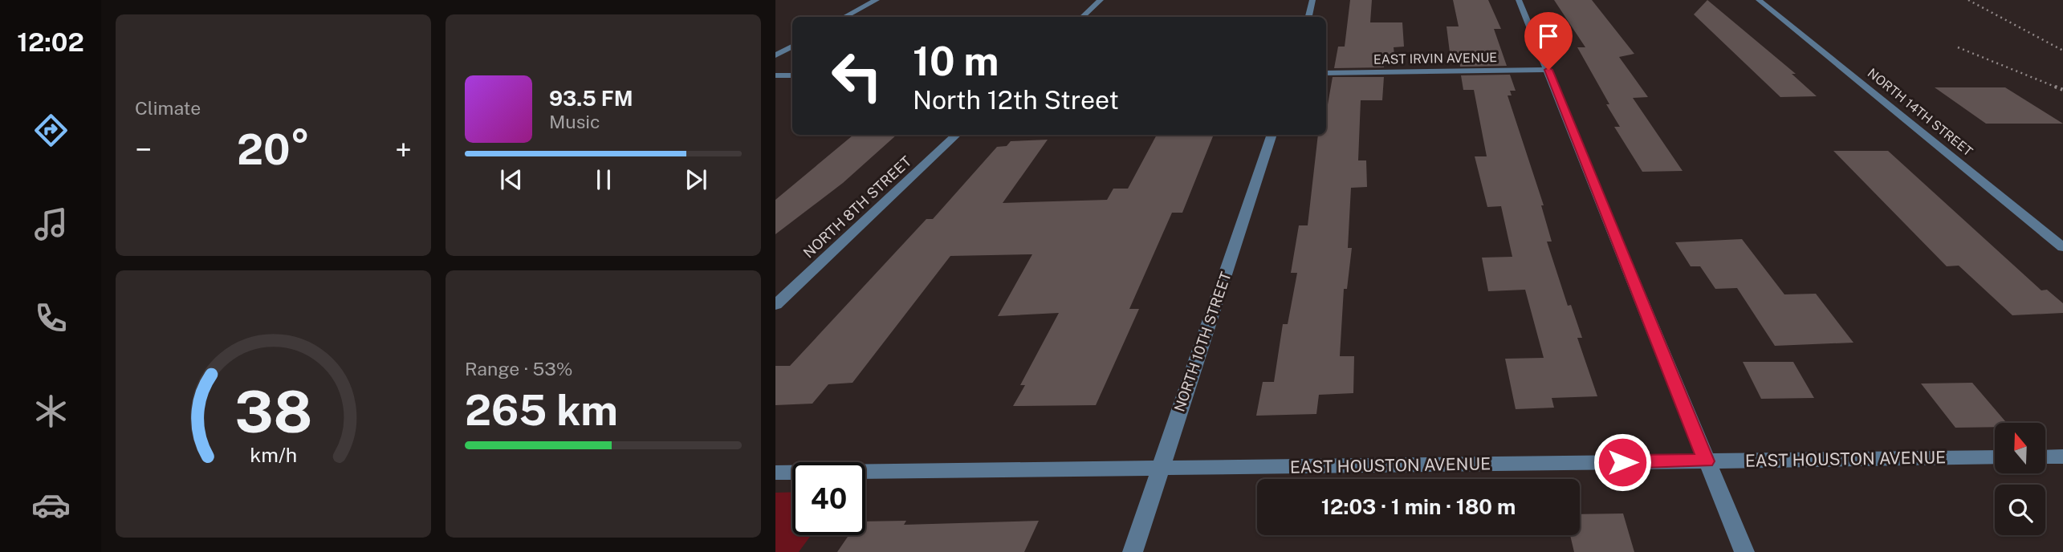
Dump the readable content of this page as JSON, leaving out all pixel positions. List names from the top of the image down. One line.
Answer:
{"streets":{"street":["EAST IRVIN AVENUE","NORTH 14TH STREET","NORTH 8TH STREET","NORTH 10TH STREET","EAST HOUSTON AVENUE"]},"crossings":[["NORTH 10TH STREET","EAST HOUSTON AVENUE"]],"north":"top","page":{"tabs":"12:02","tile":["Climate",["Range · 53%","265 km"]],"turn":["10 m","North 12th Street"],"song":["93.5 FM","Music"],"heat":["−","20°","+"],"limit":"40","trip":"12:03 · 1 min · 180 m","gauge":["38","km/h"]}}
